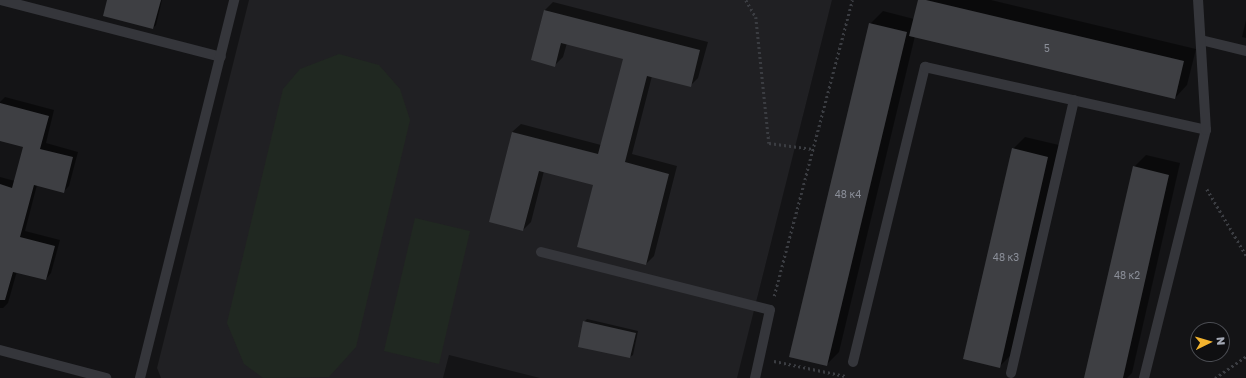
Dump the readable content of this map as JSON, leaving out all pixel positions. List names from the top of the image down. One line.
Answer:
{"house_numbers":["5","48 к4","48 к3","48 к2"],"north":"right"}
